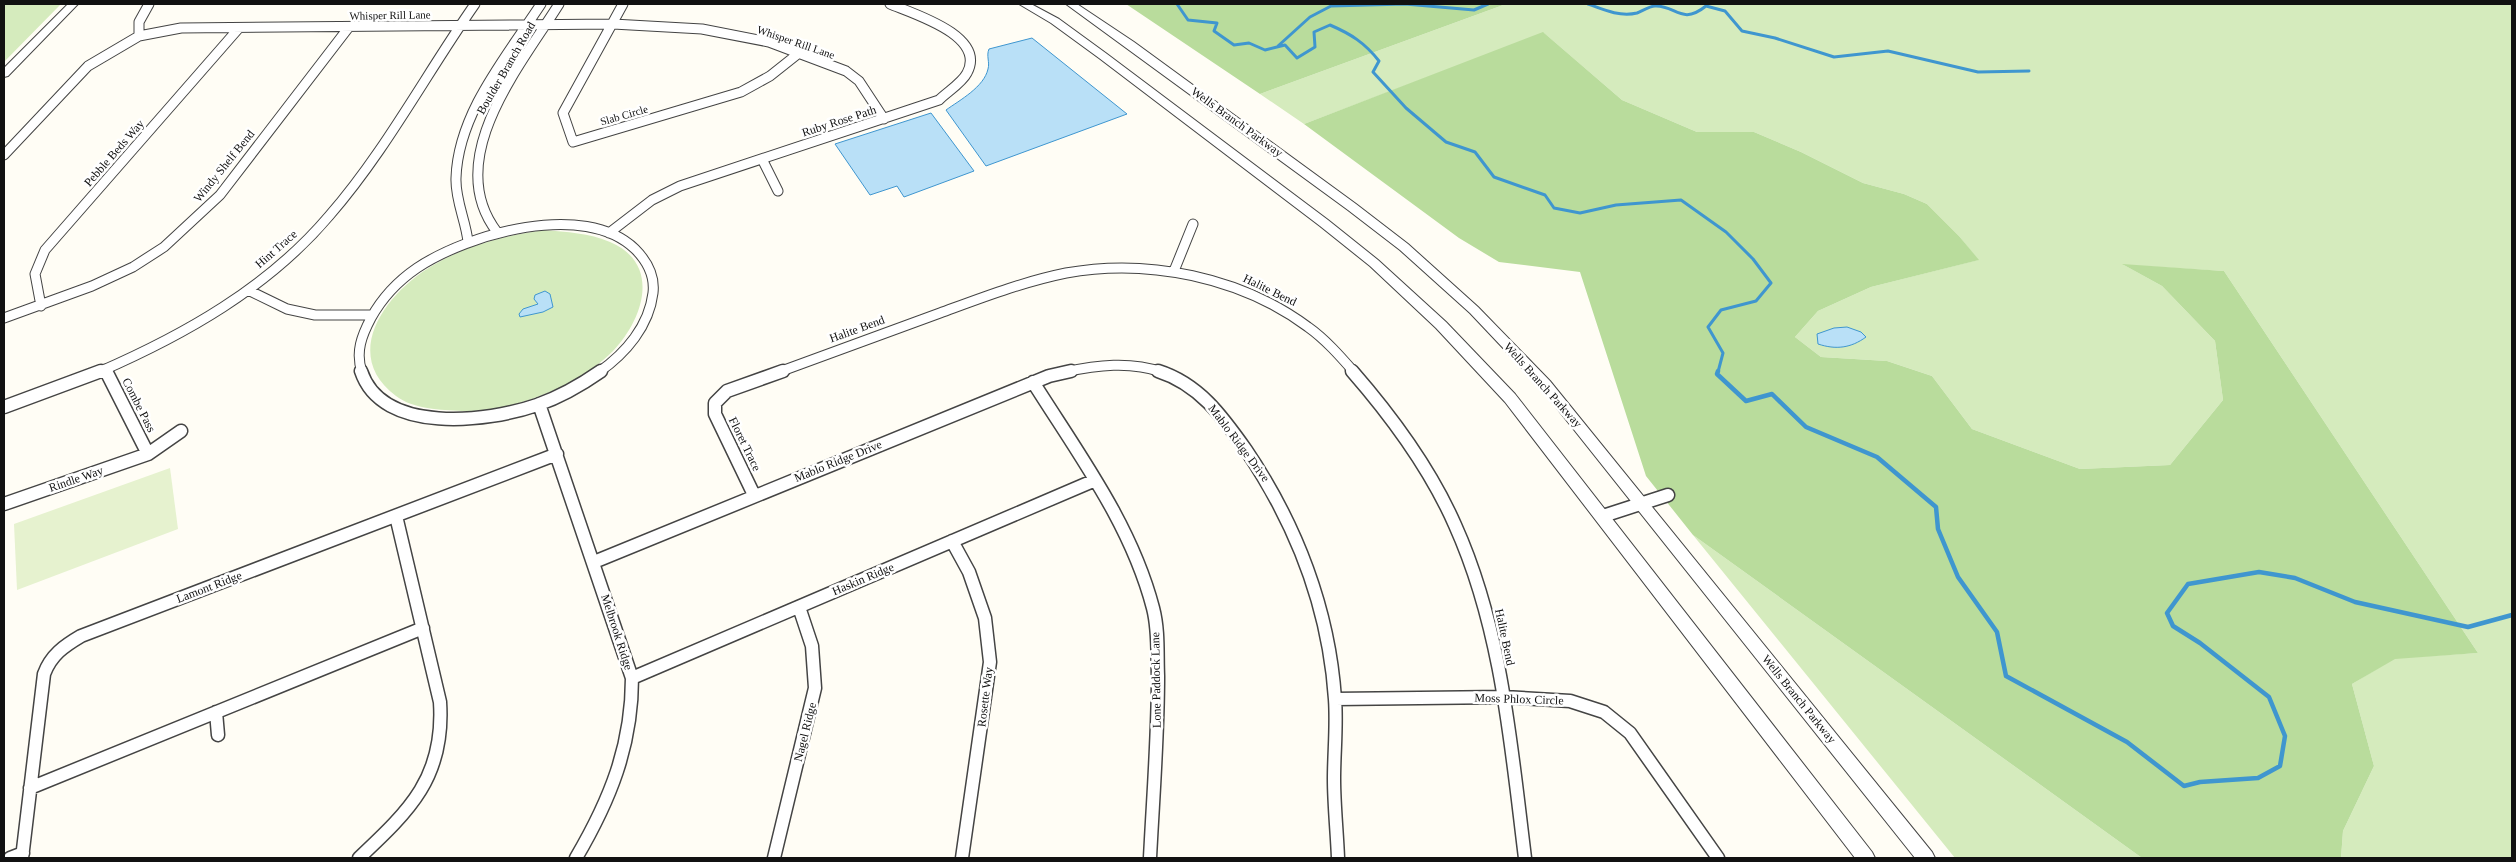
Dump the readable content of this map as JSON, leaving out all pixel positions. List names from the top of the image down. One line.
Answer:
{"streets":{"street":["Whisper Rill Lane","Boulder Branch Road","Slab Circle","Ruby Rose Path","Wells Branch Parkway","Pebble Beds Way","Windy Shelf Bend","Hint Trace","Halite Bend","Combe Pass","Mablo Ridge Drive","Floret Trace","Rindle Way","Haskin Ridge","Lamont Ridge","Melbrook Ridge","Lone Paddock Lane","Rosette Way","Moss Phlox Circle","Nagel Ridge"]},"crossings":[["Whisper Rill Lane","Boulder Branch Road"],["Whisper Rill Lane","Slab Circle"],["Whisper Rill Lane","Ruby Rose Path"],["Whisper Rill Lane","Pebble Beds Way"],["Whisper Rill Lane","Windy Shelf Bend"],["Whisper Rill Lane","Hint Trace"],["Pebble Beds Way","Windy Shelf Bend"],["Hint Trace","Combe Pass"],["Halite Bend","Floret Trace"],["Halite Bend","Moss Phlox Circle"],["Combe Pass","Rindle Way"],["Mablo Ridge Drive","Floret Trace"],["Mablo Ridge Drive","Melbrook Ridge"],["Mablo Ridge Drive","Lone Paddock Lane"],["Mablo Ridge Drive","Moss Phlox Circle"],["Haskin Ridge","Melbrook Ridge"],["Haskin Ridge","Lone Paddock Lane"],["Haskin Ridge","Rosette Way"],["Haskin Ridge","Nagel Ridge"],["Lamont Ridge","Melbrook Ridge"]]}
